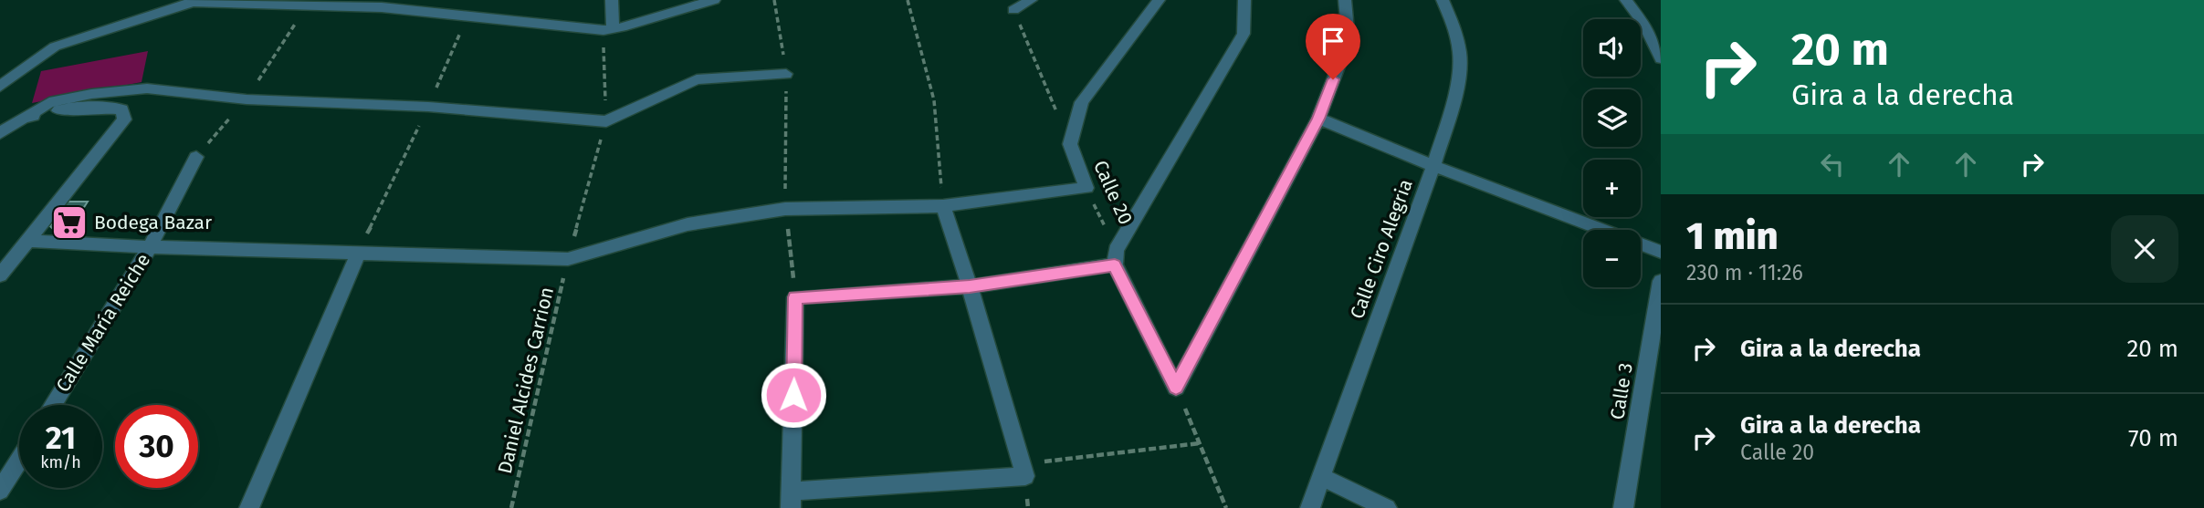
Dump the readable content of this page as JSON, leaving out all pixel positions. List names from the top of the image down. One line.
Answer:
{"streets":{"street":["Calle 20","Calle Ciro Alegria","Calle María Reiche","Calle 3"],"path":["Daniel Alcides Carrion"]},"places":{"supermarket":["Bodega Bazar"]},"page":{"turn":["20 m","Gira a la derecha"],"map_buttons":["+","−"],"heading":["1 min","230 m · 11:26"],"list":[{"name":"Gira a la derecha","value":"20 m"},{"name":"Gira a la derecha","note":"Calle 20","value":"70 m"}],"speed":"21 km/h","limit":"30"}}
